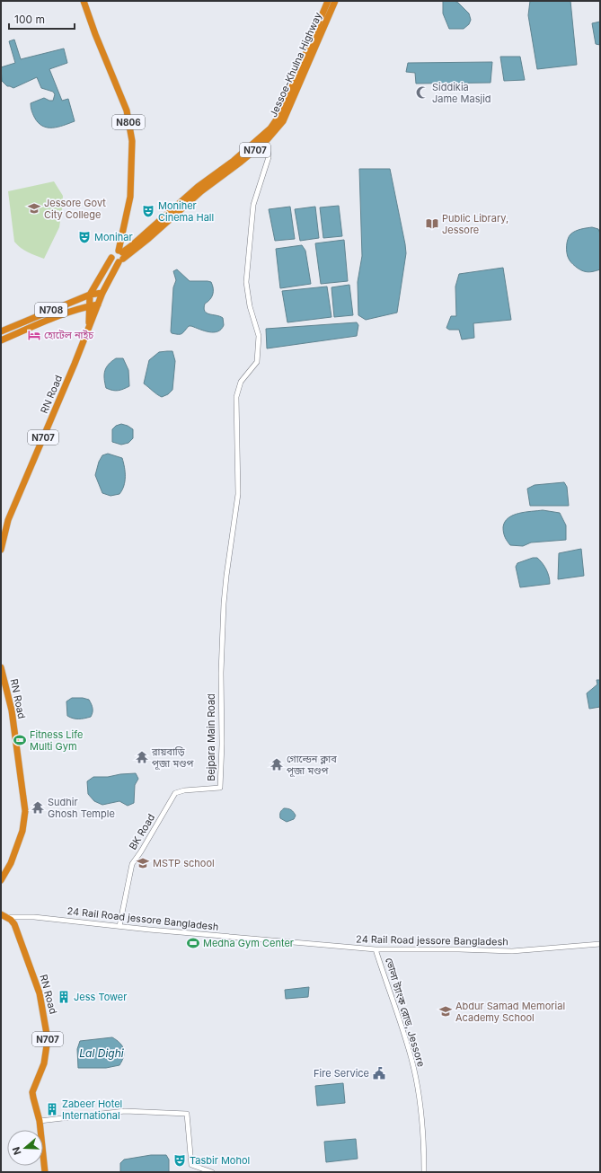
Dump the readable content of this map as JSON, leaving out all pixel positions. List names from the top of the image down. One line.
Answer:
{"streets":{"highway":["Jessoe-Khulna Highway","N806","N707","N708","RN Road"],"street":["Bejpara Main Road","BK Road","24 Rail Road jessore Bangladesh","ভোলা ট্যাংক রোড, Jessore"]},"crossings":[["Jessoe-Khulna Highway","N806"],["Jessoe-Khulna Highway","N707"],["Jessoe-Khulna Highway","N708"],["Jessoe-Khulna Highway","RN Road"],["Jessoe-Khulna Highway","Bejpara Main Road"],["N806","N707"],["N707","N708"],["N707","RN Road"],["N708","RN Road"],["RN Road","24 Rail Road jessore Bangladesh"],["Bejpara Main Road","BK Road"],["BK Road","24 Rail Road jessore Bangladesh"],["24 Rail Road jessore Bangladesh","ভোলা ট্যাংক রোড, Jessore"]],"water":["Lal Dighi"],"places":{"mosque":["Siddikia Jame Masjid"],"school or university":["Jessore Govt City College","MSTP school","Abdur Samad Memorial Academy School"],"theatre":["Moniher Cinema Hall","Monihar","Tasbir Mohol"],"library":["Public Library, Jessore"],"hotel":["হোটেল নাইচ"],"sports":["Fitness Life Multi Gym","Medha Gym Center"],"temple":["রায়বাড়ি পূজা মণ্ডপ","গোল্ডেন ক্লাব পূজা মণ্ডপ","Sudhir Ghosh Temple"],"building":["Jess Tower","Zabeer Hotel International"],"public building":["Fire Service"]},"scale_bar":"100 m","north":"left"}
